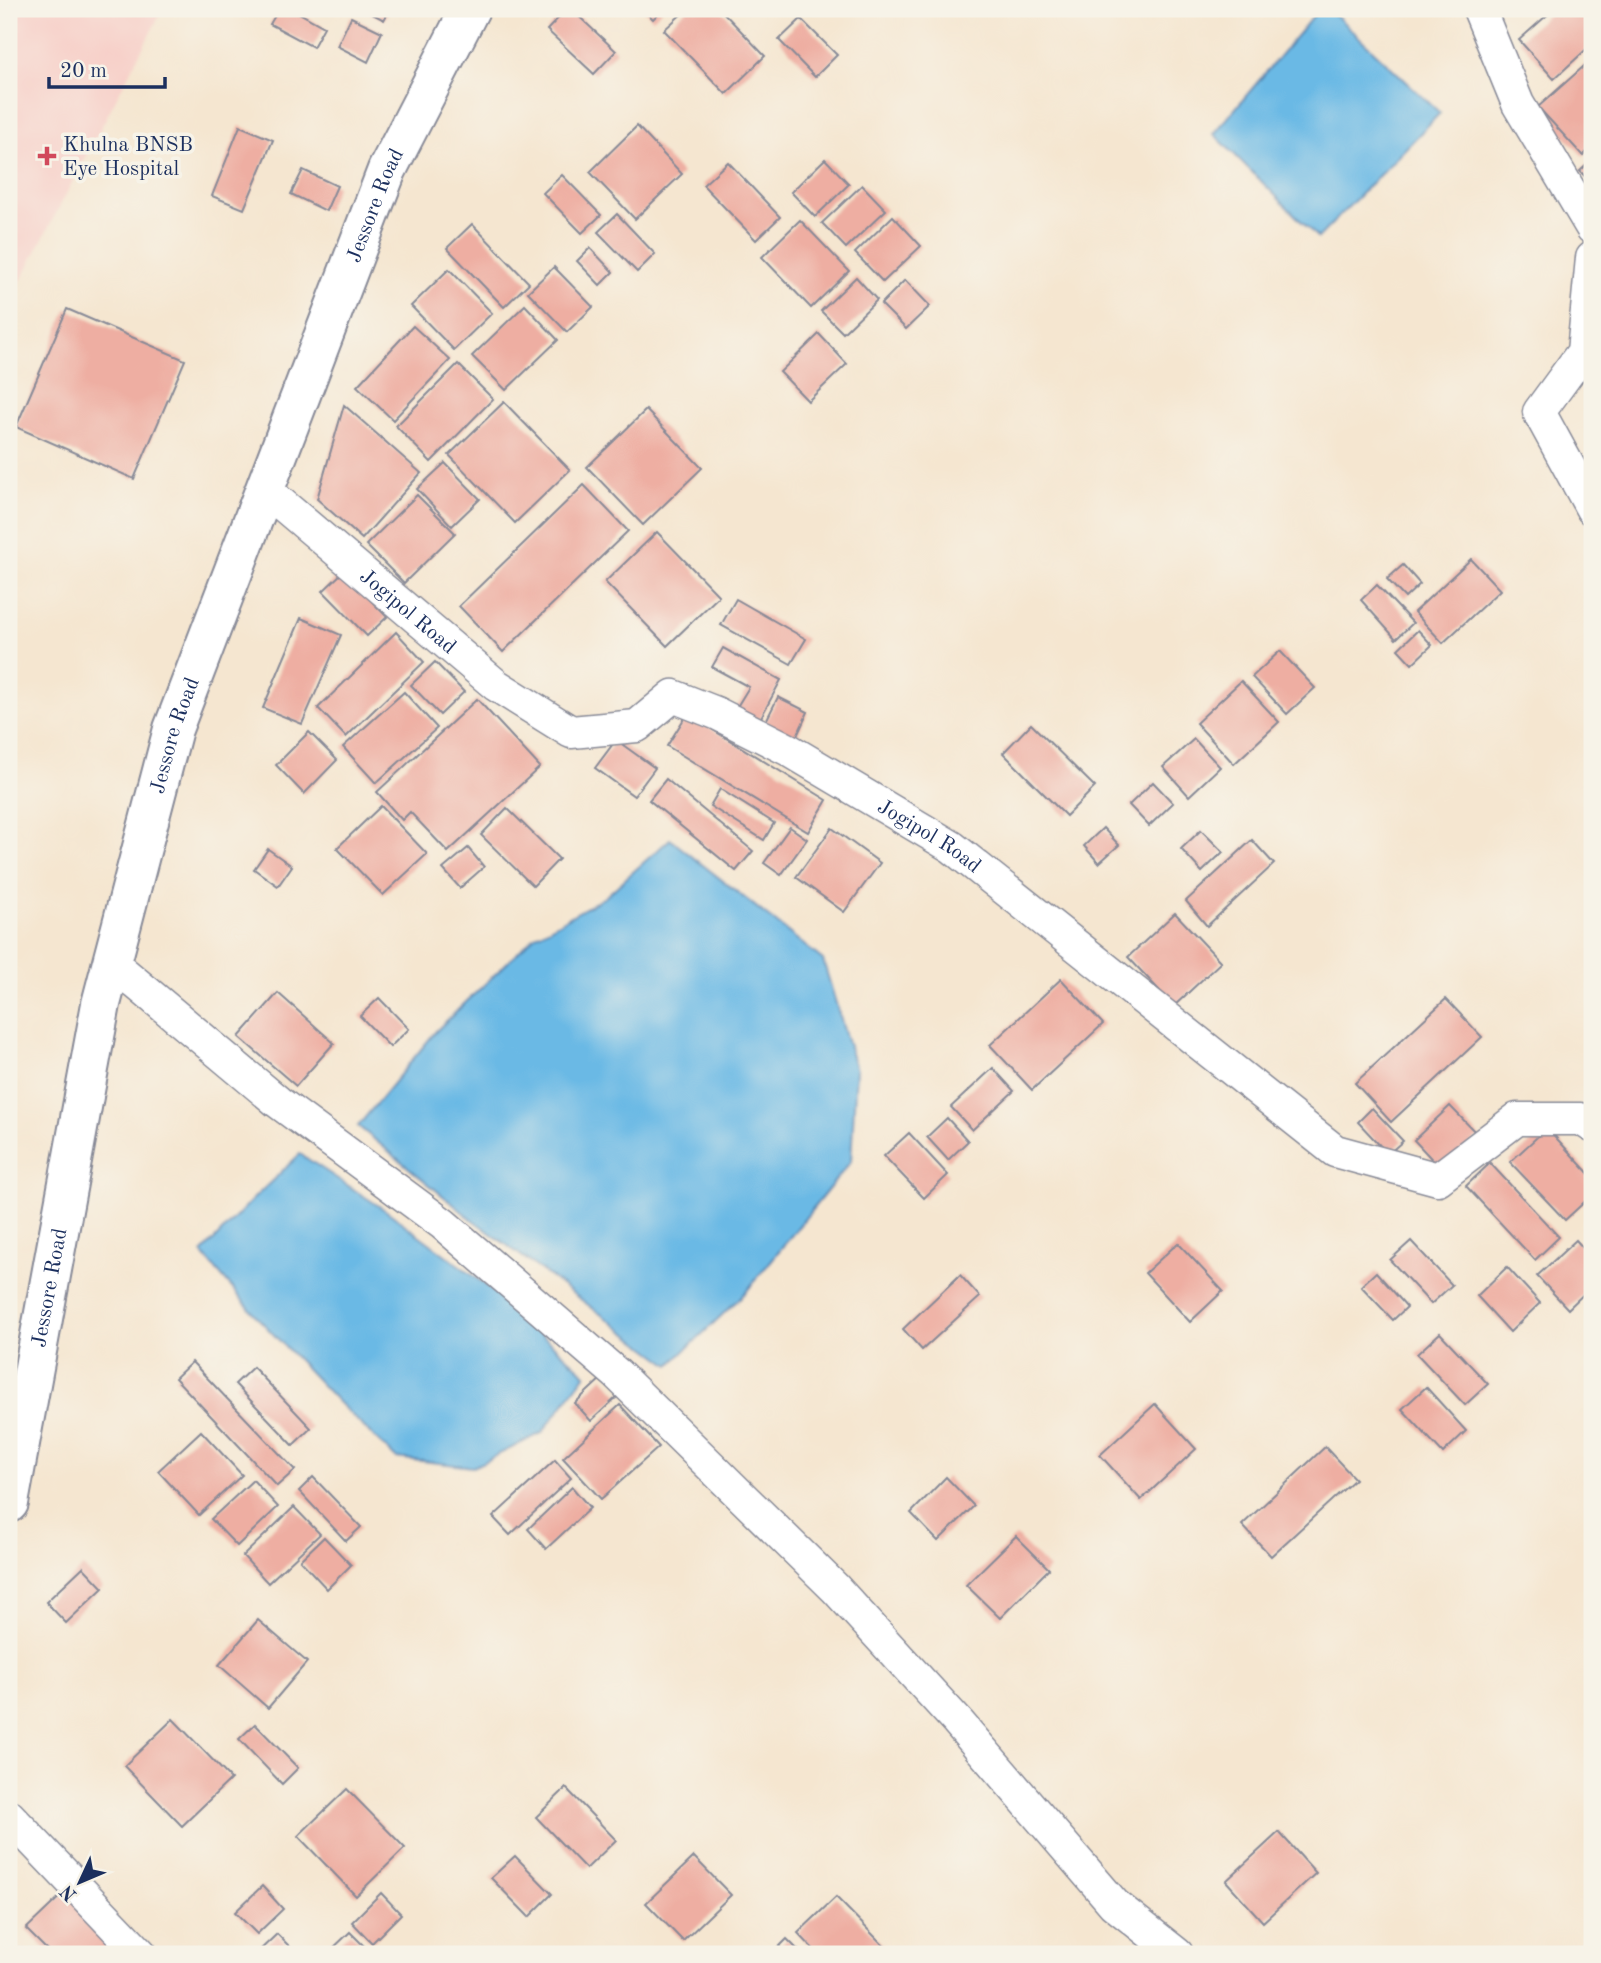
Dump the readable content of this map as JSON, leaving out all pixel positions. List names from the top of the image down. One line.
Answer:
{"streets":{"highway":["Jessore Road"],"street":["Jogipol Road"]},"crossings":[["Jessore Road","Jogipol Road"]],"places":{"health":["Khulna BNSB Eye Hospital"]},"scale_bar":"20 m","north":"bottom left"}
